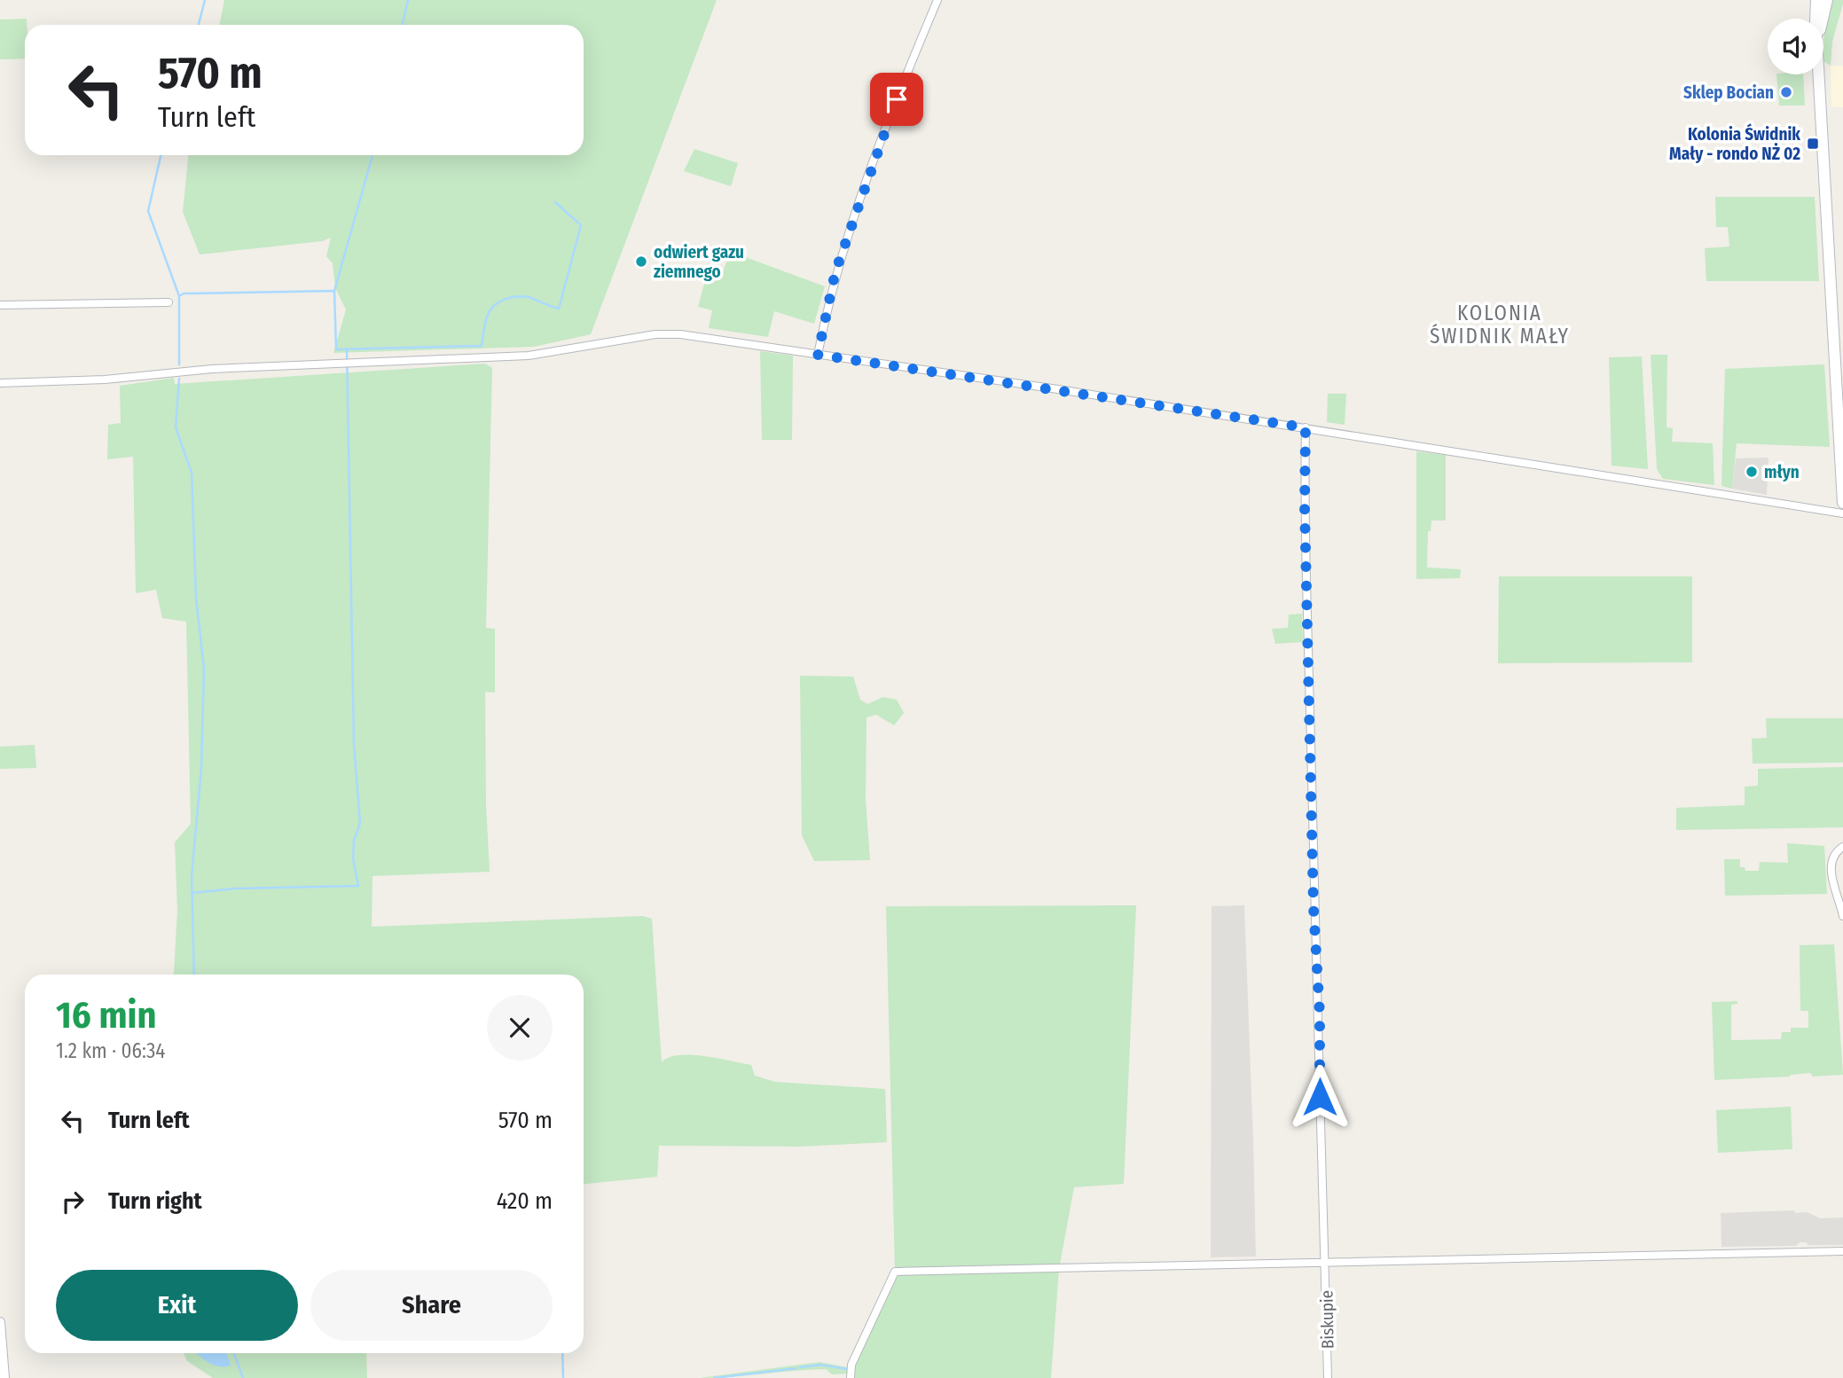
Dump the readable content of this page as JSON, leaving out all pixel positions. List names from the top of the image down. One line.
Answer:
{"streets":{"street":["Biskupie"]},"districts":["KOLONIA ŚWIDNIK MAŁY"],"places":{"other":["Sklep Bocian","odwiert gazu ziemnego","młyn"],"transit":["Kolonia Świdnik Mały - rondo NŻ 02"]},"page":{"turn":["570 m","Turn left"],"heading":["16 min","1.2 km · 06:34"],"list":[{"name":"Turn left","value":"570 m"},{"name":"Turn right","value":"420 m"}],"buttons":["Exit","Share"]}}
